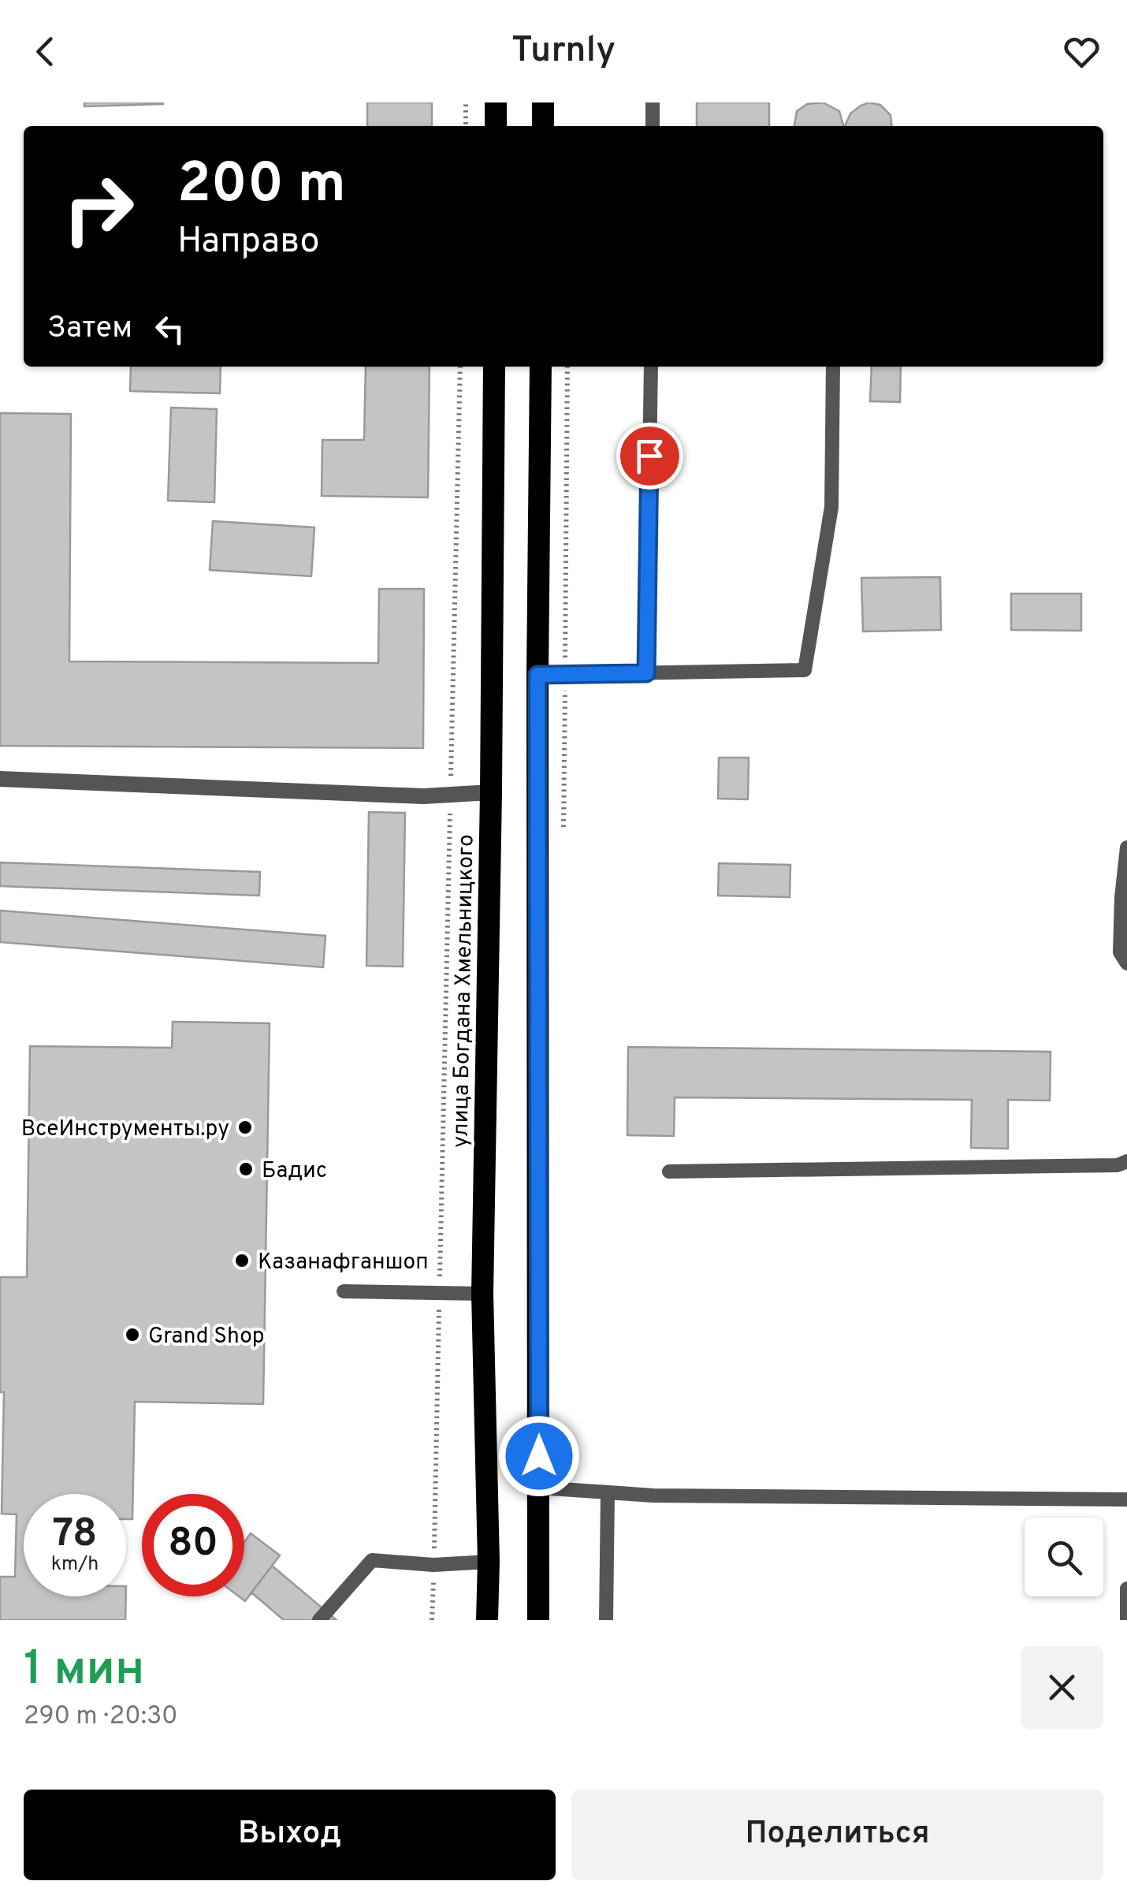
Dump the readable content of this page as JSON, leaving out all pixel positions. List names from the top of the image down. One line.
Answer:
{"streets":{"highway":["улица Богдана Хмельницкого"]},"places":["ВсеИнструменты.ру","Бадис","Казанафганшоп","Grand Shop"],"page":{"header":"Turnly","turn":["200 m","Направо"],"then":"Затем","speed":"78 km/h","limit":"80","heading":["1 мин","290 m · 20:30"],"buttons":["Выход","Поделиться"]}}
